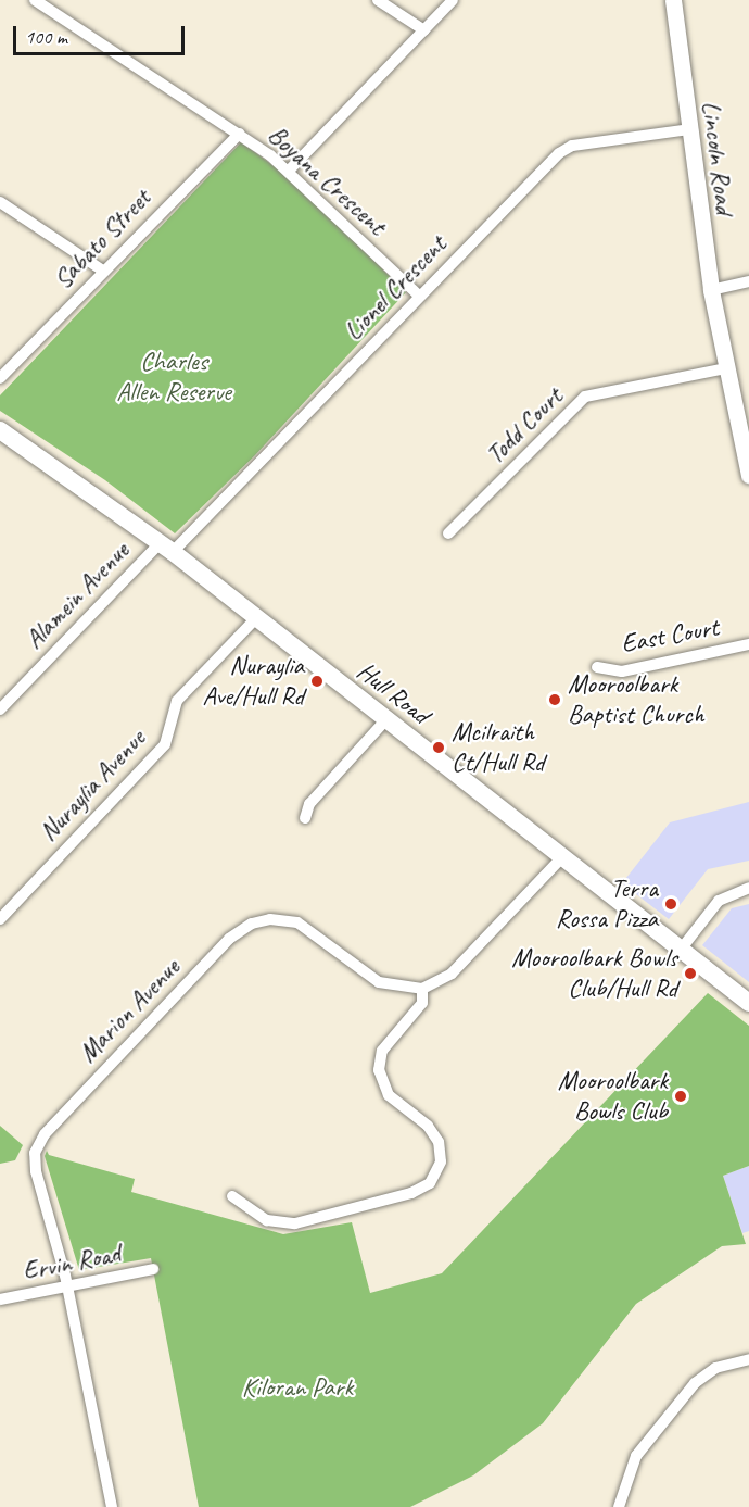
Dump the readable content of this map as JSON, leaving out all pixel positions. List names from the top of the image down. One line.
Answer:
{"streets":{"main road":["Lincoln Road","Hull Road"],"street":["Boyana Crescent","Sabato Street","Lionel Crescent","Todd Court","Alamein Avenue","East Court","Nuraylia Avenue","Marion Avenue","Ervin Road"]},"crossings":[["Lincoln Road","Lionel Crescent"],["Lincoln Road","Todd Court"],["Boyana Crescent","Sabato Street"],["Boyana Crescent","Lionel Crescent"],["Lionel Crescent","Alamein Avenue"],["Lionel Crescent","Hull Road"],["Alamein Avenue","Hull Road"],["Hull Road","Nuraylia Avenue"],["Marion Avenue","Ervin Road"]],"parks":["Charles Allen Reserve","Kiloran Park"],"places":["Nuraylia Ave/Hull Rd","Mooroolbark Baptist Church","Mcilraith Ct/Hull Rd","Terra Rossa Pizza","Mooroolbark Bowls Club/Hull Rd","Mooroolbark Bowls Club"],"scale_bar":"100 m"}
